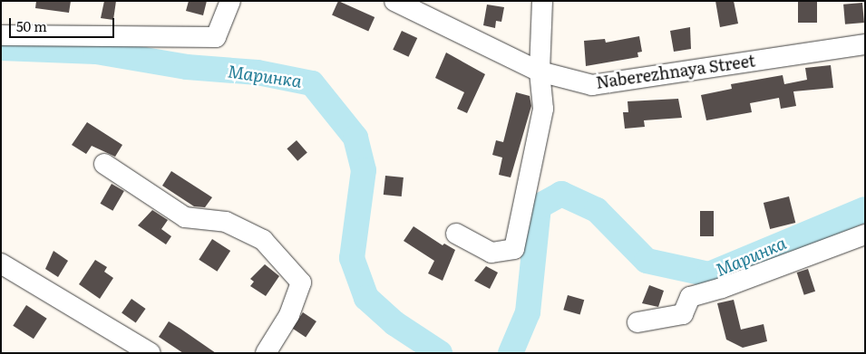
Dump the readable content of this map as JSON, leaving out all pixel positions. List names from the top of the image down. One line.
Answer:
{"streets":{"street":["Naberezhnaya Street"]},"water":["Маринка"],"scale_bar":"50 m"}
